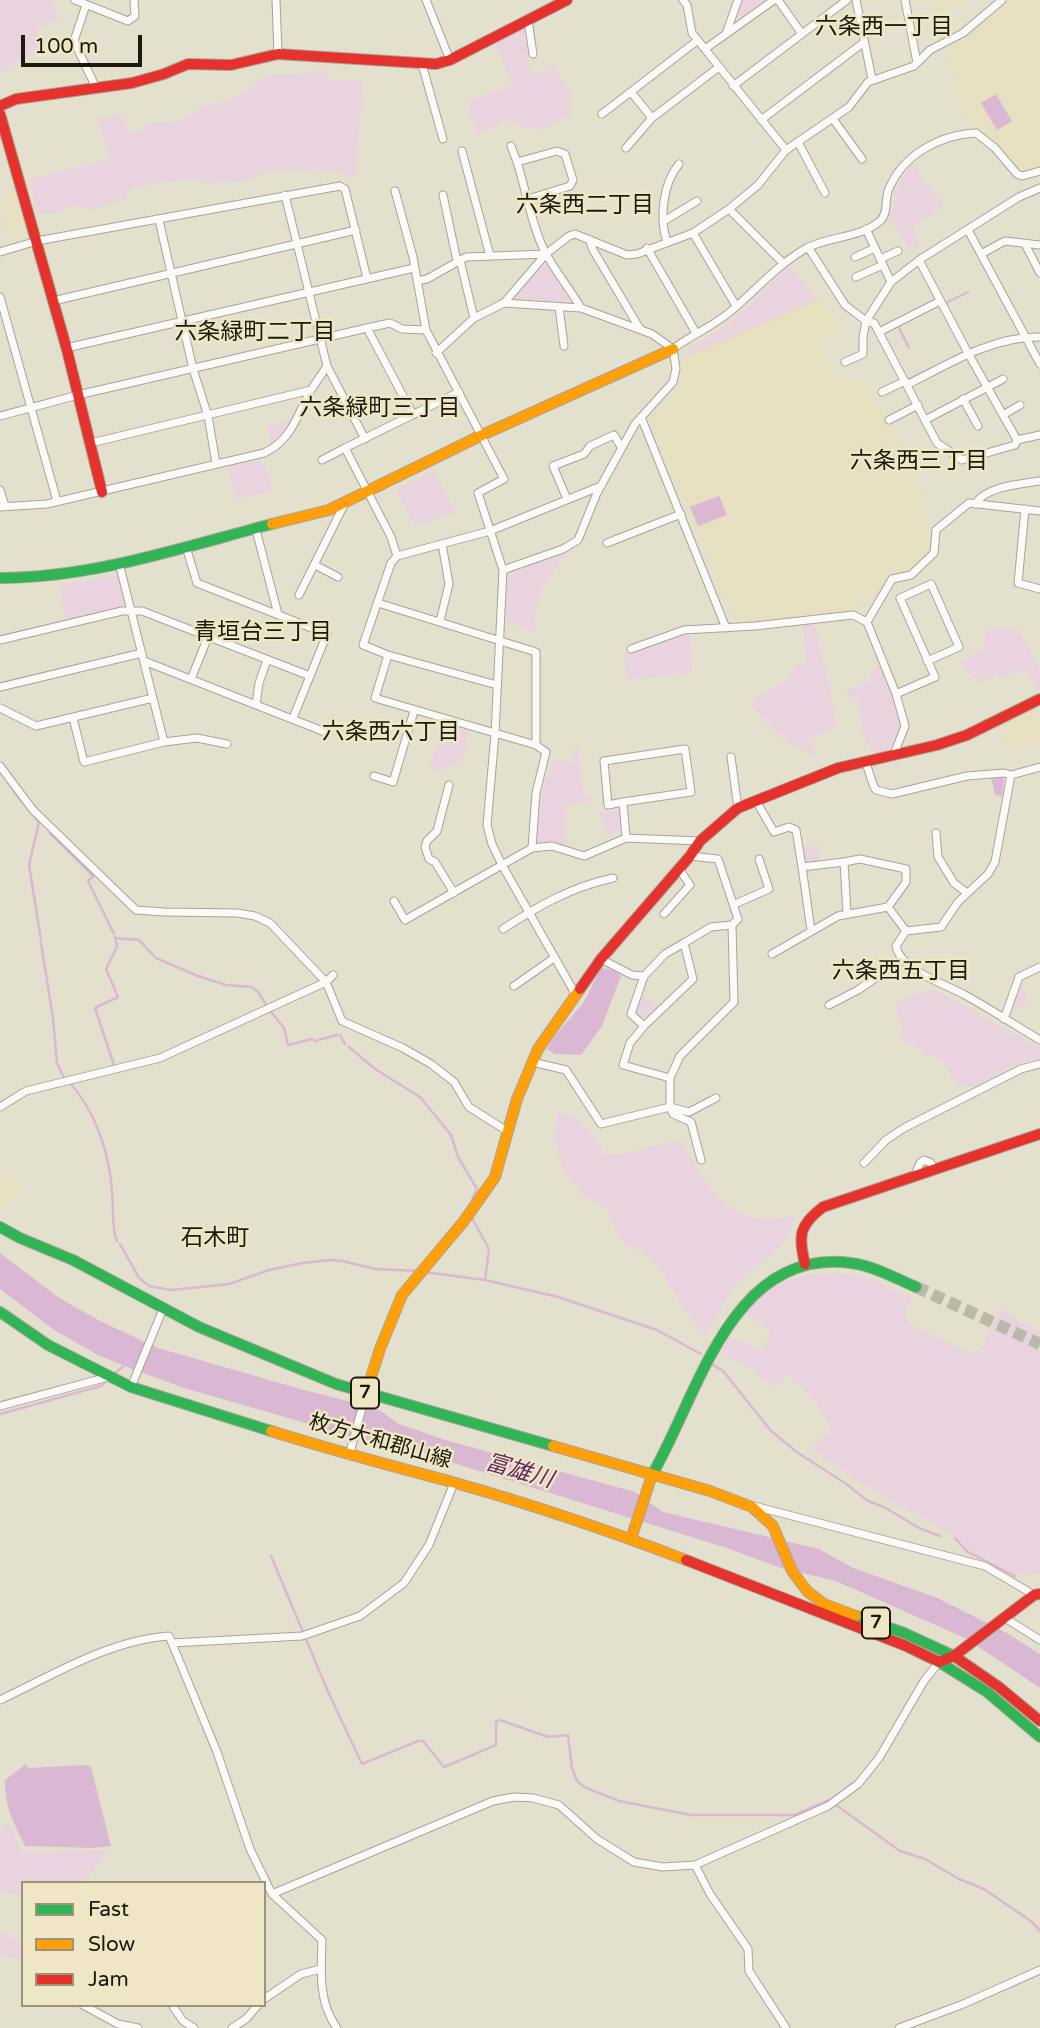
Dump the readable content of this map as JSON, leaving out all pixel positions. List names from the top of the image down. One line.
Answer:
{"streets":{"street":["7","枚方大和郡山線"]},"districts":["六条西一丁目","六条西二丁目","六条緑町二丁目","六条緑町三丁目","六条西三丁目","青垣台三丁目","六条西六丁目","六条西五丁目","石木町"],"water":["富雄川"],"legend":["Fast","Slow","Jam"],"scale_bar":"100 m"}
